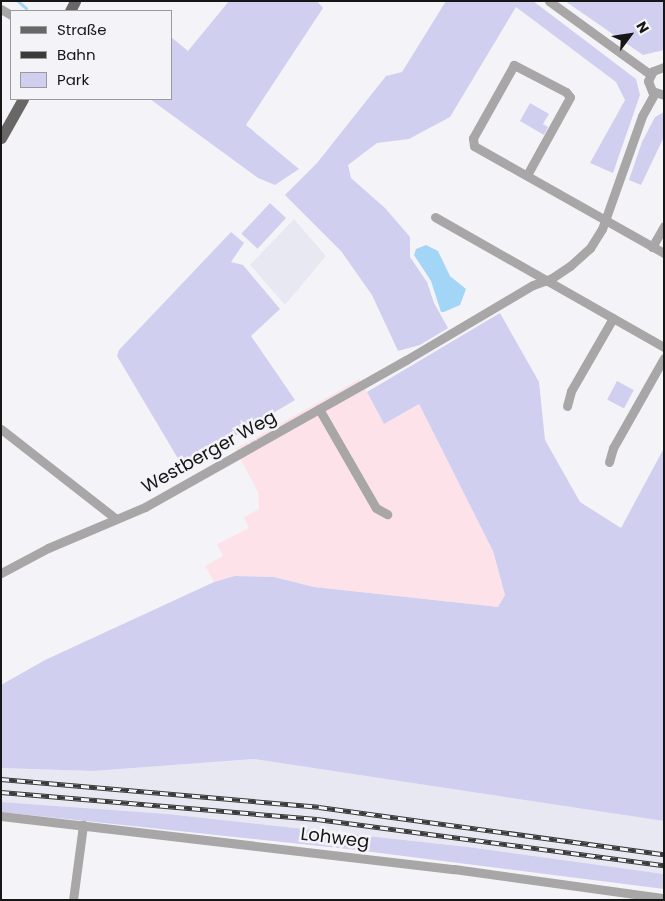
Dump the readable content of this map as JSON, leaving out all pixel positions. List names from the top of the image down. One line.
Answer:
{"streets":{"street":["Westberger Weg","Lohweg"]},"legend":["Straße","Bahn","Park"],"north":"top right"}
